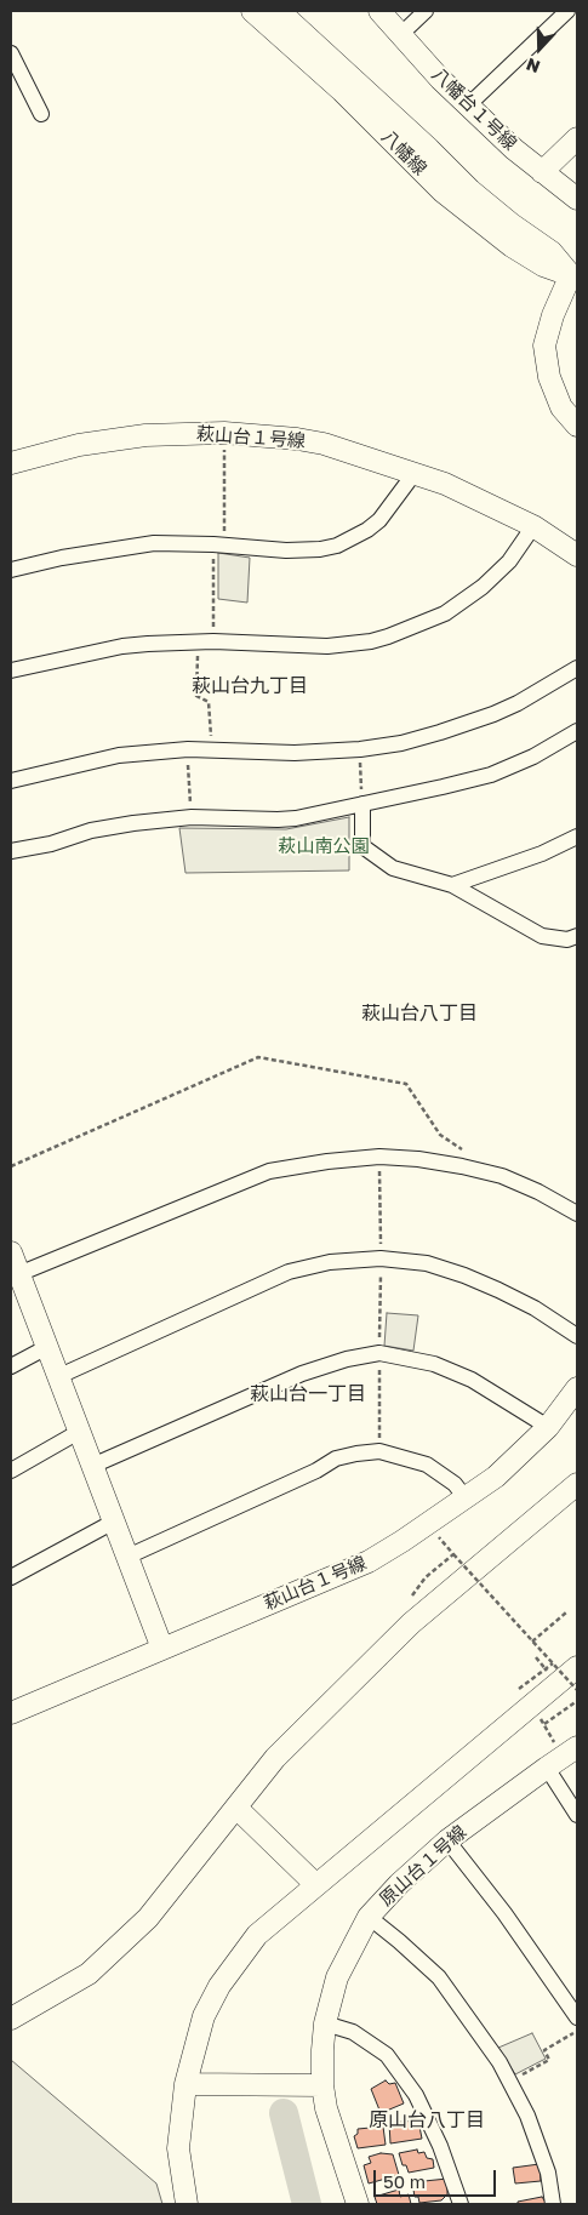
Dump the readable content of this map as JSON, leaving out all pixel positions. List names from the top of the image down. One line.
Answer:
{"streets":{"street":["八幡台１号線","八幡線","萩山台１号線","原山台１号線"]},"districts":["萩山台九丁目","萩山台八丁目","萩山台一丁目","原山台八丁目"],"parks":["萩山南公園"],"scale_bar":"50 m","north":"bottom"}
